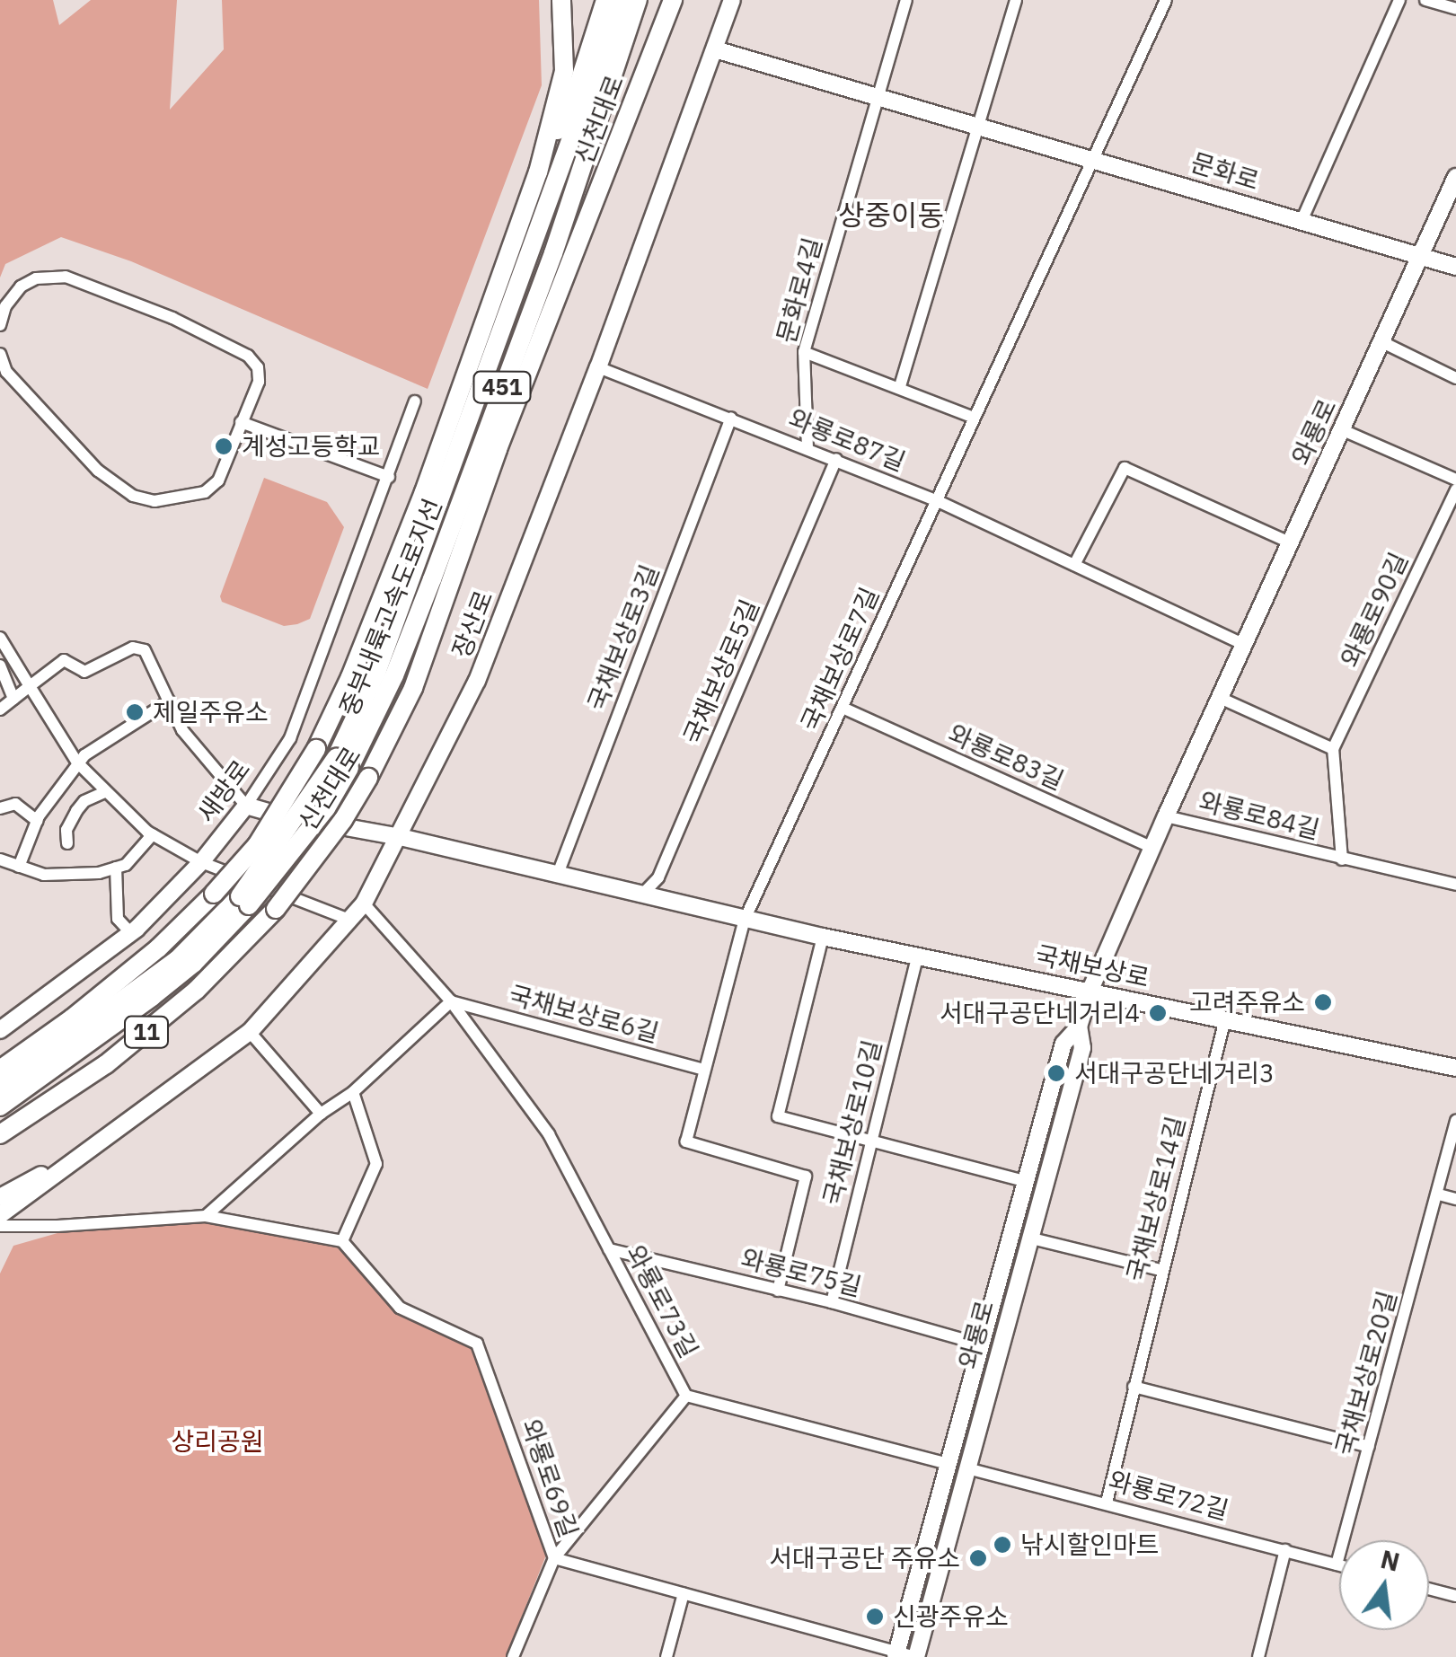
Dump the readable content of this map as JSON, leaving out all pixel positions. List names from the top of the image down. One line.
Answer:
{"streets":{"highway":["신천대로","451","중부내륙고속도로지선","11"],"main road":["문화로","와룡로","장산로","새방로","국채보상로"],"street":["문화로4길","와룡로87길","와룡로90길","국채보상로3길","국채보상로7길","국채보상로5길","와룡로83길","와룡로84길","국채보상로6길","국채보상로10길","국채보상로14길","와룡로75길","와룡로73길","국채보상로20길","와룡로69길","와룡로72길"]},"crossings":[["문화로","문화로4길"],["문화로","와룡로"],["문화로","장산로"],["문화로","국채보상로7길"],["문화로4길","와룡로87길"],["와룡로","와룡로87길"],["와룡로","와룡로83길"],["와룡로","와룡로84길"],["와룡로","국채보상로"],["와룡로","와룡로75길"],["와룡로","와룡로73길"],["와룡로","와룡로69길"],["와룡로","와룡로72길"],["와룡로87길","장산로"],["와룡로87길","국채보상로3길"],["와룡로87길","국채보상로7길"],["와룡로87길","국채보상로5길"],["와룡로90길","와룡로84길"],["장산로","국채보상로"],["장산로","와룡로73길"],["국채보상로3길","국채보상로"],["국채보상로7길","와룡로83길"],["국채보상로7길","국채보상로"],["국채보상로5길","국채보상로"],["새방로","국채보상로"],["국채보상로","국채보상로10길"],["국채보상로","국채보상로14길"],["국채보상로6길","와룡로73길"],["국채보상로10길","와룡로75길"],["국채보상로14길","와룡로72길"],["와룡로75길","와룡로73길"],["국채보상로20길","와룡로72길"]],"districts":["상중이동"],"parks":["상리공원"],"places":["계성고등학교","제일주유소","고려주유소","서대구공단네거리4","서대구공단네거리3","낚시할인마트","서대구공단 주유소","신광주유소"],"north":"top"}
